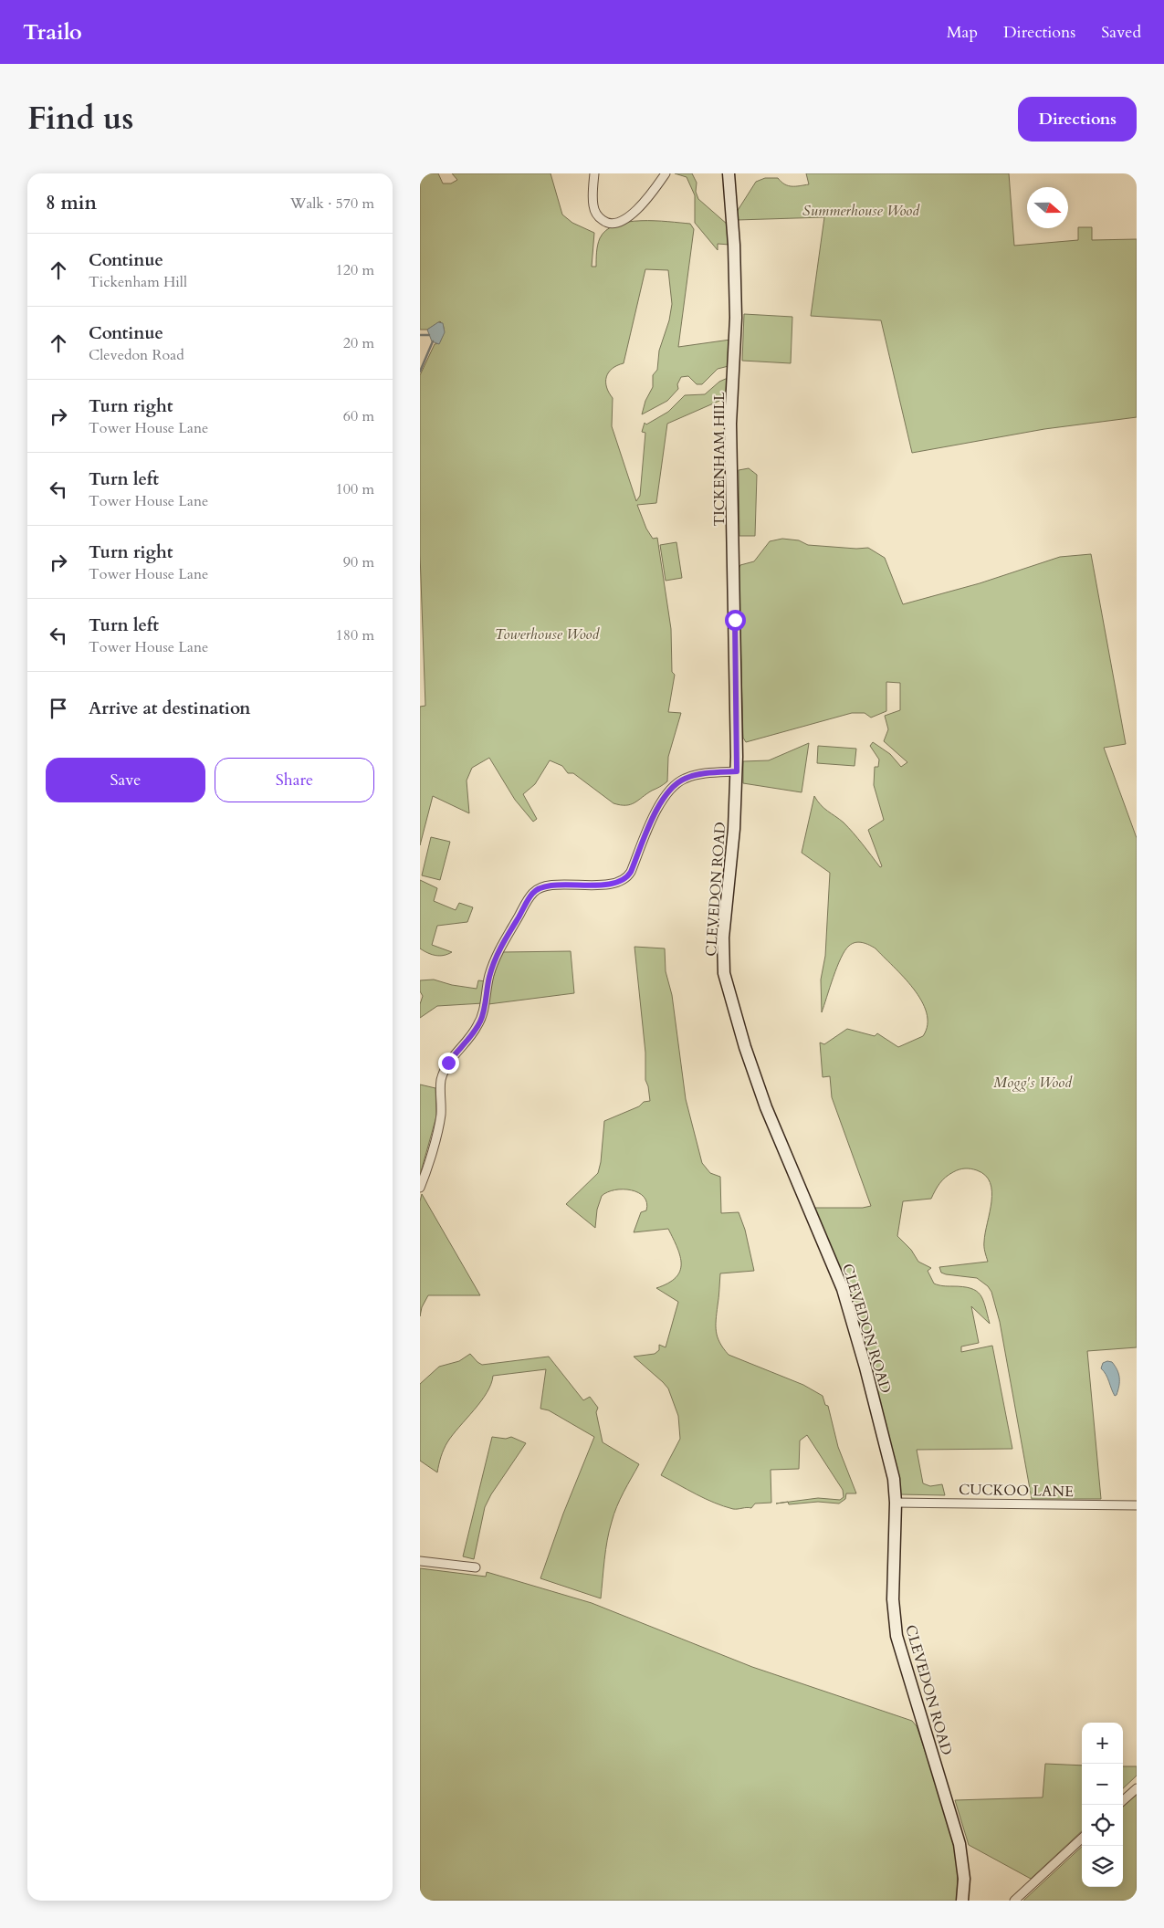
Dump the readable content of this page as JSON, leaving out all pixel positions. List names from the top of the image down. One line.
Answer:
{"streets":{"main road":["TICKENHAM HILL","CLEVEDON ROAD"],"street":["CUCKOO LANE"]},"crossings":[["TICKENHAM HILL","CLEVEDON ROAD"],["CLEVEDON ROAD","CUCKOO LANE"]],"parks":["Summerhouse Wood","Towerhouse Wood","Mogg's Wood"],"north":"right","page":{"header":"Trailo","nav":["Map","Directions","Saved"],"title":"Find us","buttons":["Directions",["Save","Share"]],"heading":["8 min","Walk · 570 m"],"list":[["Continue","Tickenham Hill","120 m"],["Continue","Clevedon Road","20 m"],["Turn right","Tower House Lane","60 m"],["Turn left","Tower House Lane","100 m"],["Turn right","Tower House Lane","90 m"],["Turn left","Tower House Lane","180 m"],"Arrive at destination"],"map_buttons":["+","−"]}}
